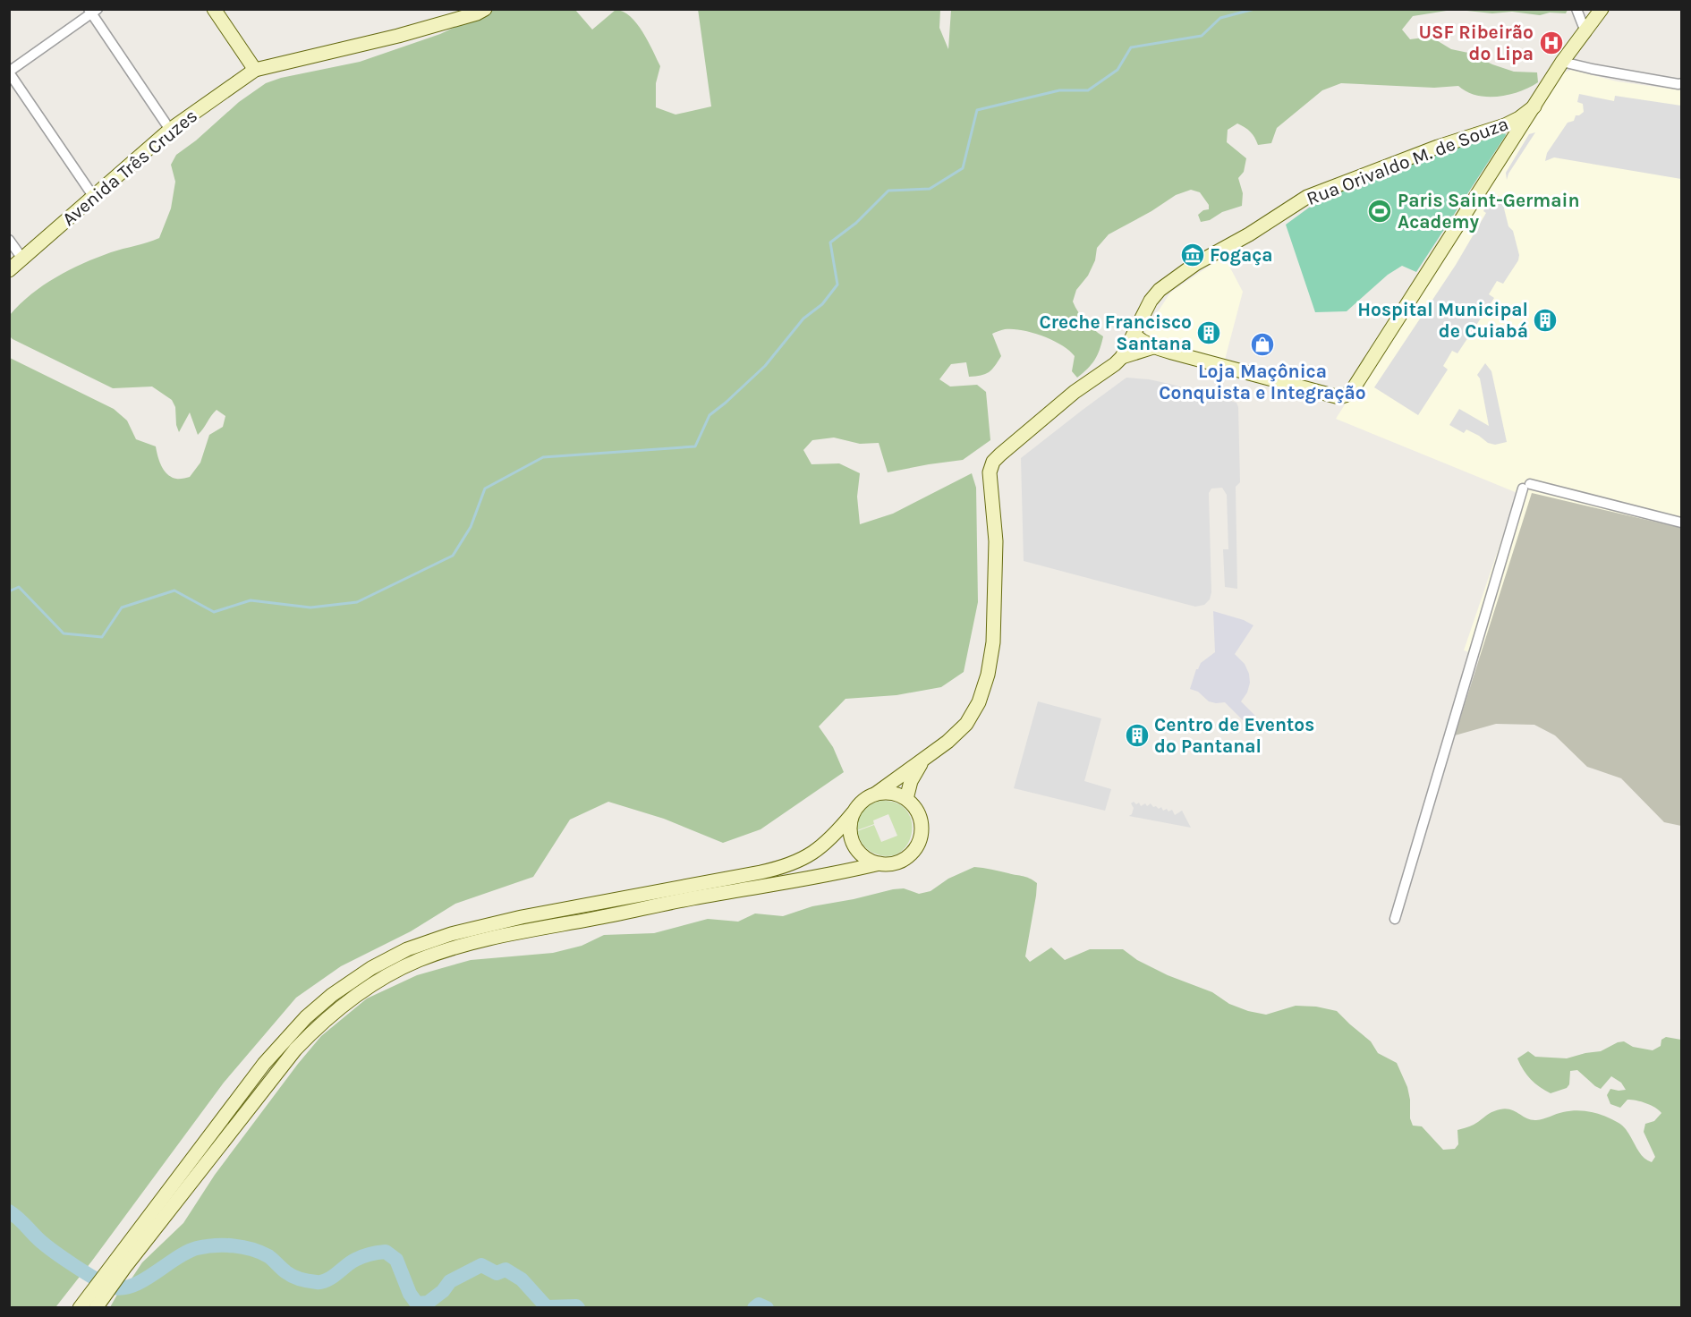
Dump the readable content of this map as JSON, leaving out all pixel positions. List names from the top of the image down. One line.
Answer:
{"streets":{"main road":["Rua Orivaldo M. de Souza","Avenida Três Cruzes"]},"places":{"hospital":["USF Ribeirão do Lipa"],"sports":["Paris Saint-Germain Academy"],"museum":["Fogaça"],"building":["Hospital Municipal de Cuiabá","Creche Francisco Santana","Centro de Eventos do Pantanal"],"shop":["Loja Maçônica Conquista e Integração"]}}
